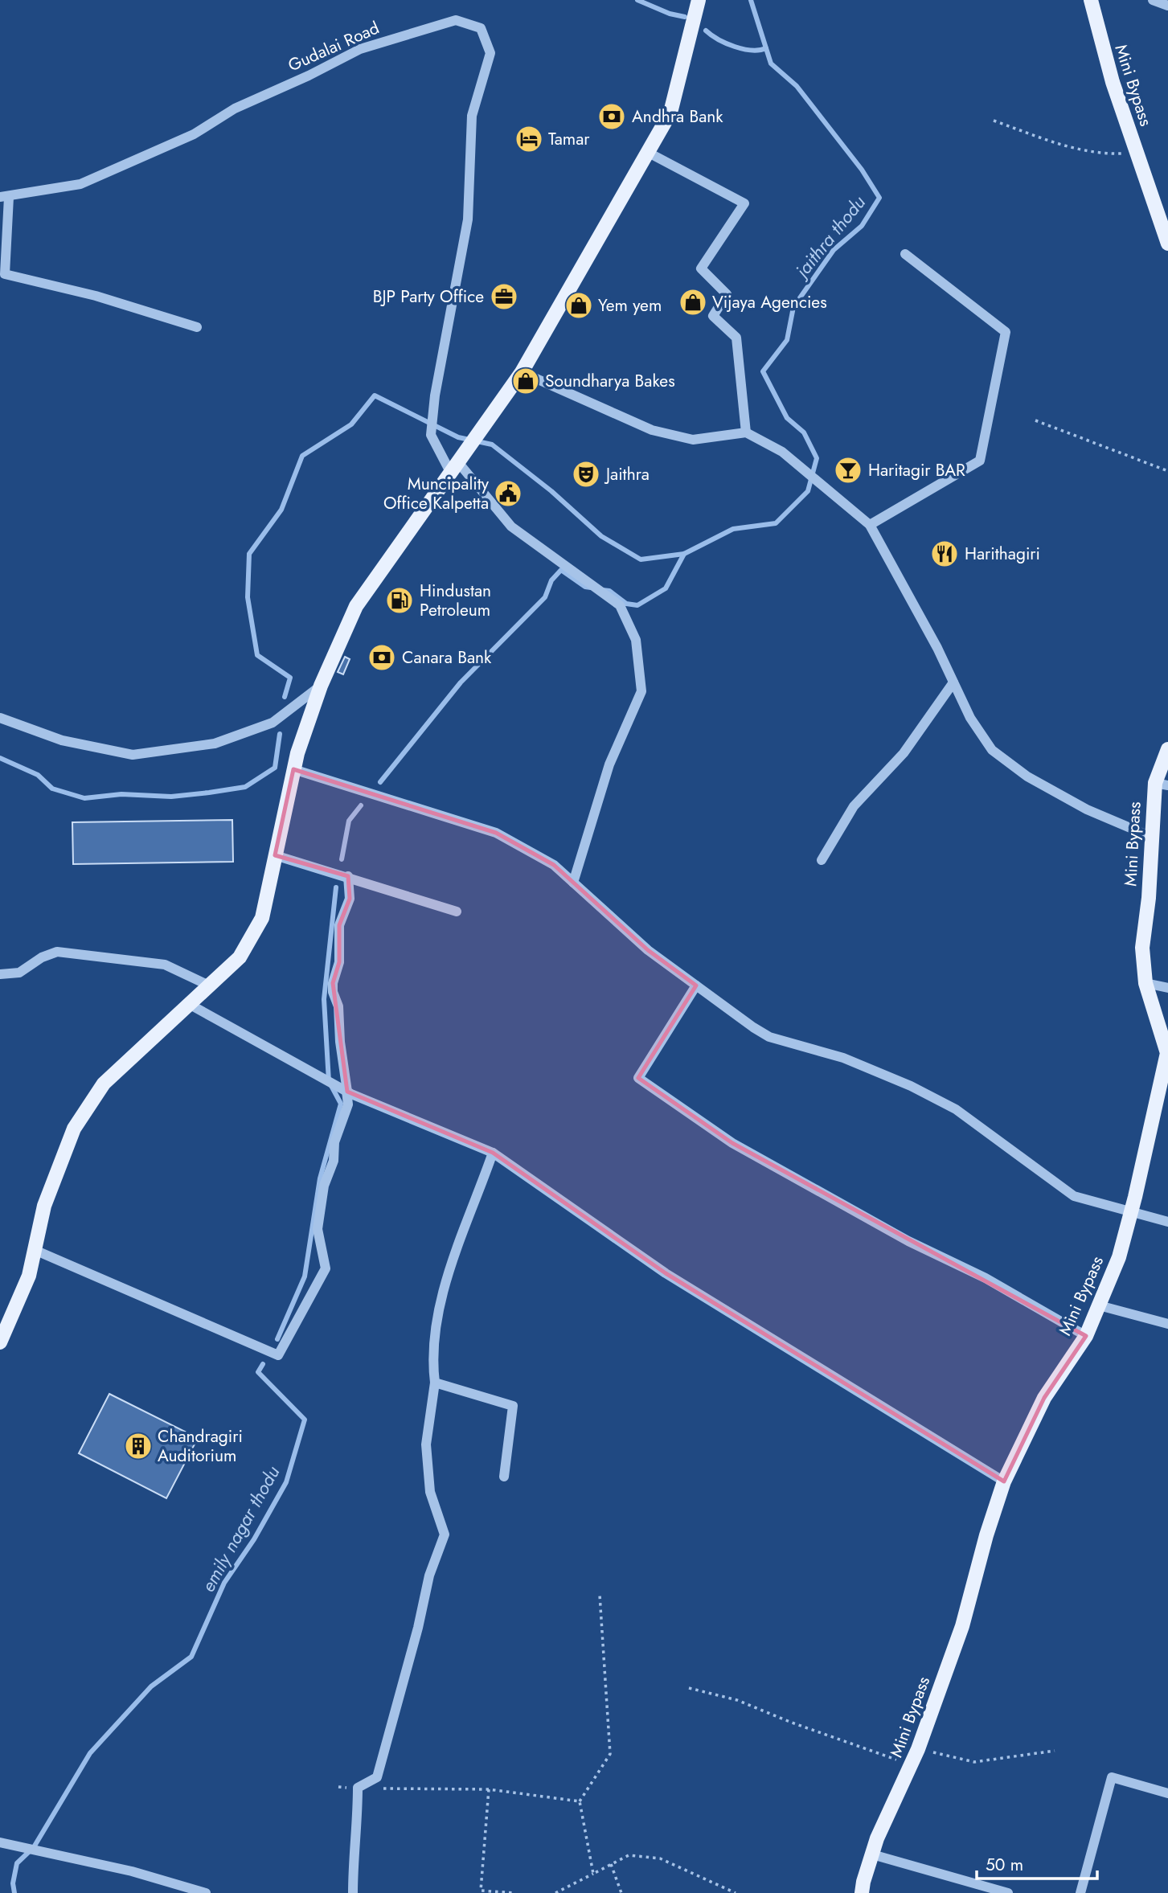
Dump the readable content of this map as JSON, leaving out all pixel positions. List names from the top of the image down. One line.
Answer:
{"streets":{"main road":["Mini Bypass"],"street":["Gudalai Road"]},"water":["jaithra thodu","emily nagar thodu"],"places":{"bank":["Andhra Bank","Canara Bank"],"hotel":["Tamar"],"office":["BJP Party Office"],"shop":["Vijaya Agencies","Yem yem","Soundharya Bakes"],"bar":["Haritagir BAR"],"theatre":["Jaithra"],"public building":["Muncipality Office Kalpetta"],"restaurant":["Harithagiri"],"fuel station":["Hindustan Petroleum"],"building":["Chandragiri Auditorium"]},"scale_bar":"50 m"}
